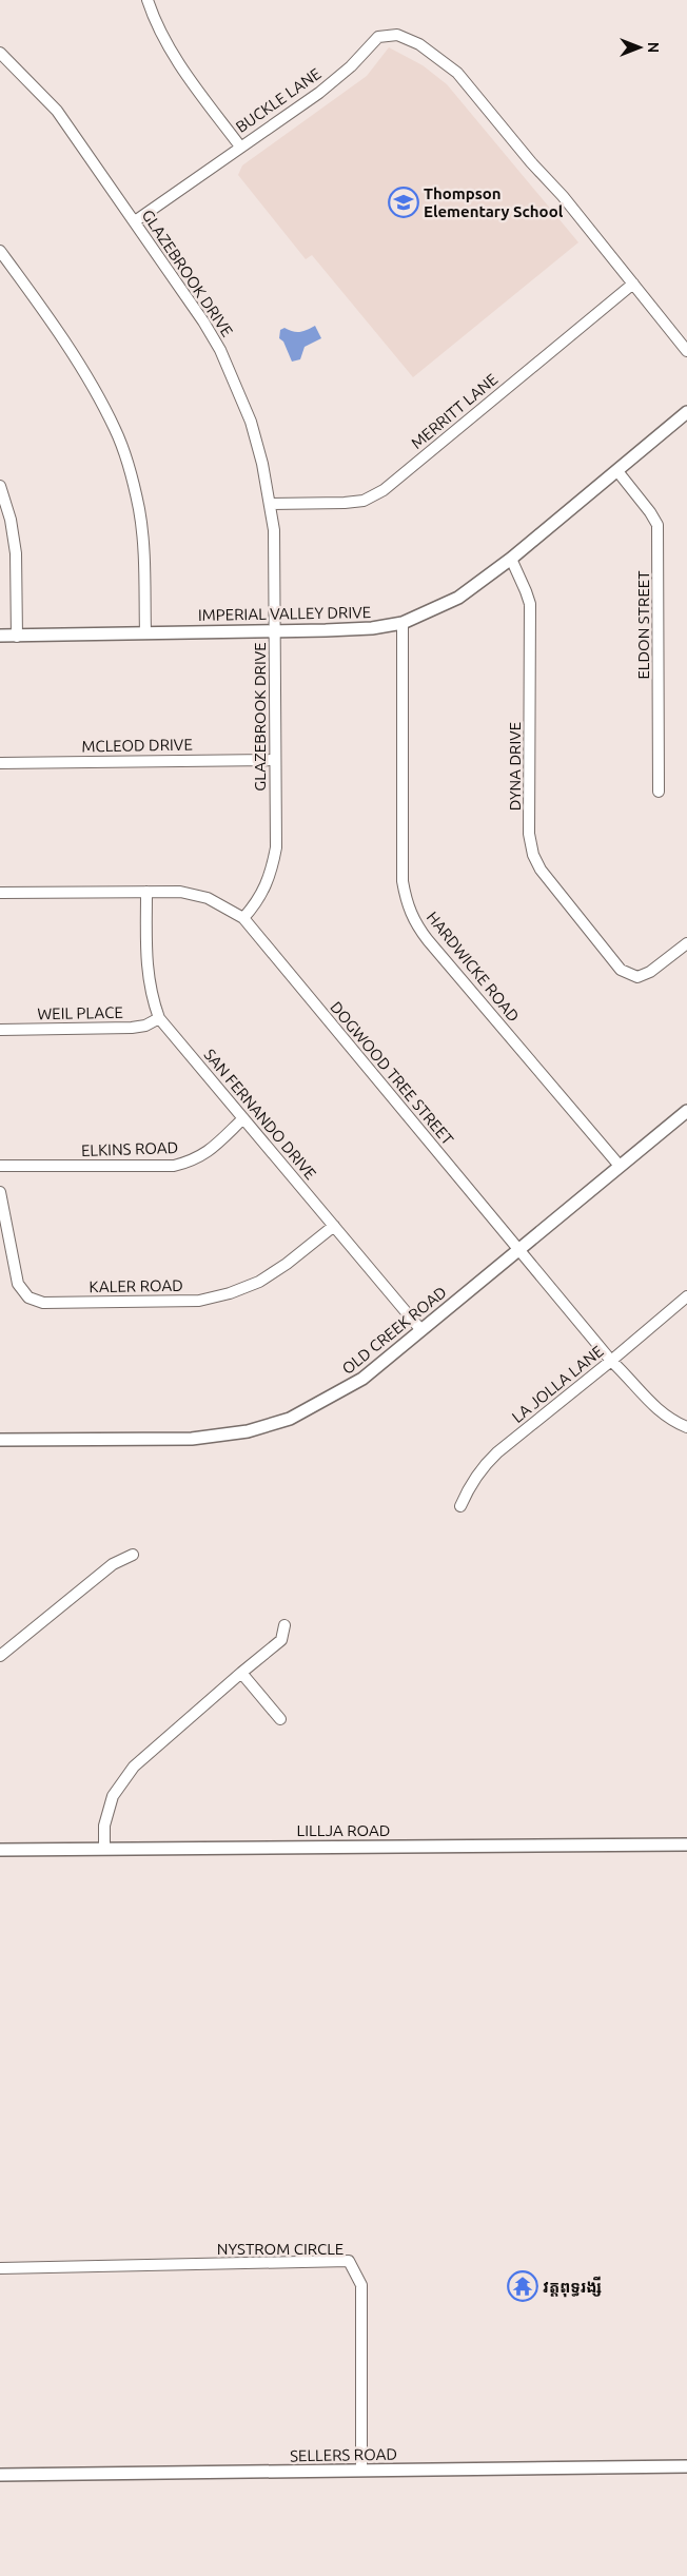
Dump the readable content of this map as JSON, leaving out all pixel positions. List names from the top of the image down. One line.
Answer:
{"streets":{"street":["BUCKLE LANE","GLAZEBROOK DRIVE","MERRITT LANE","IMPERIAL VALLEY DRIVE","ELDON STREET","MCLEOD DRIVE","DYNA DRIVE","HARDWICKE ROAD","WEIL PLACE","DOGWOOD TREE STREET","SAN FERNANDO DRIVE","ELKINS ROAD","KALER ROAD","OLD CREEK ROAD","LA JOLLA LANE","LILLJA ROAD","NYSTROM CIRCLE","SELLERS ROAD"]},"crossings":[["BUCKLE LANE","GLAZEBROOK DRIVE"],["BUCKLE LANE","MERRITT LANE"],["GLAZEBROOK DRIVE","MERRITT LANE"],["GLAZEBROOK DRIVE","IMPERIAL VALLEY DRIVE"],["GLAZEBROOK DRIVE","MCLEOD DRIVE"],["GLAZEBROOK DRIVE","DOGWOOD TREE STREET"],["IMPERIAL VALLEY DRIVE","ELDON STREET"],["IMPERIAL VALLEY DRIVE","DYNA DRIVE"],["IMPERIAL VALLEY DRIVE","HARDWICKE ROAD"],["HARDWICKE ROAD","OLD CREEK ROAD"],["WEIL PLACE","SAN FERNANDO DRIVE"],["DOGWOOD TREE STREET","SAN FERNANDO DRIVE"],["DOGWOOD TREE STREET","OLD CREEK ROAD"],["DOGWOOD TREE STREET","LA JOLLA LANE"],["SAN FERNANDO DRIVE","ELKINS ROAD"],["SAN FERNANDO DRIVE","KALER ROAD"],["SAN FERNANDO DRIVE","OLD CREEK ROAD"],["NYSTROM CIRCLE","SELLERS ROAD"]],"places":{"school or university":["Thompson Elementary School"],"temple":["វត្តពុទ្ធរង្សី"]},"north":"right"}
